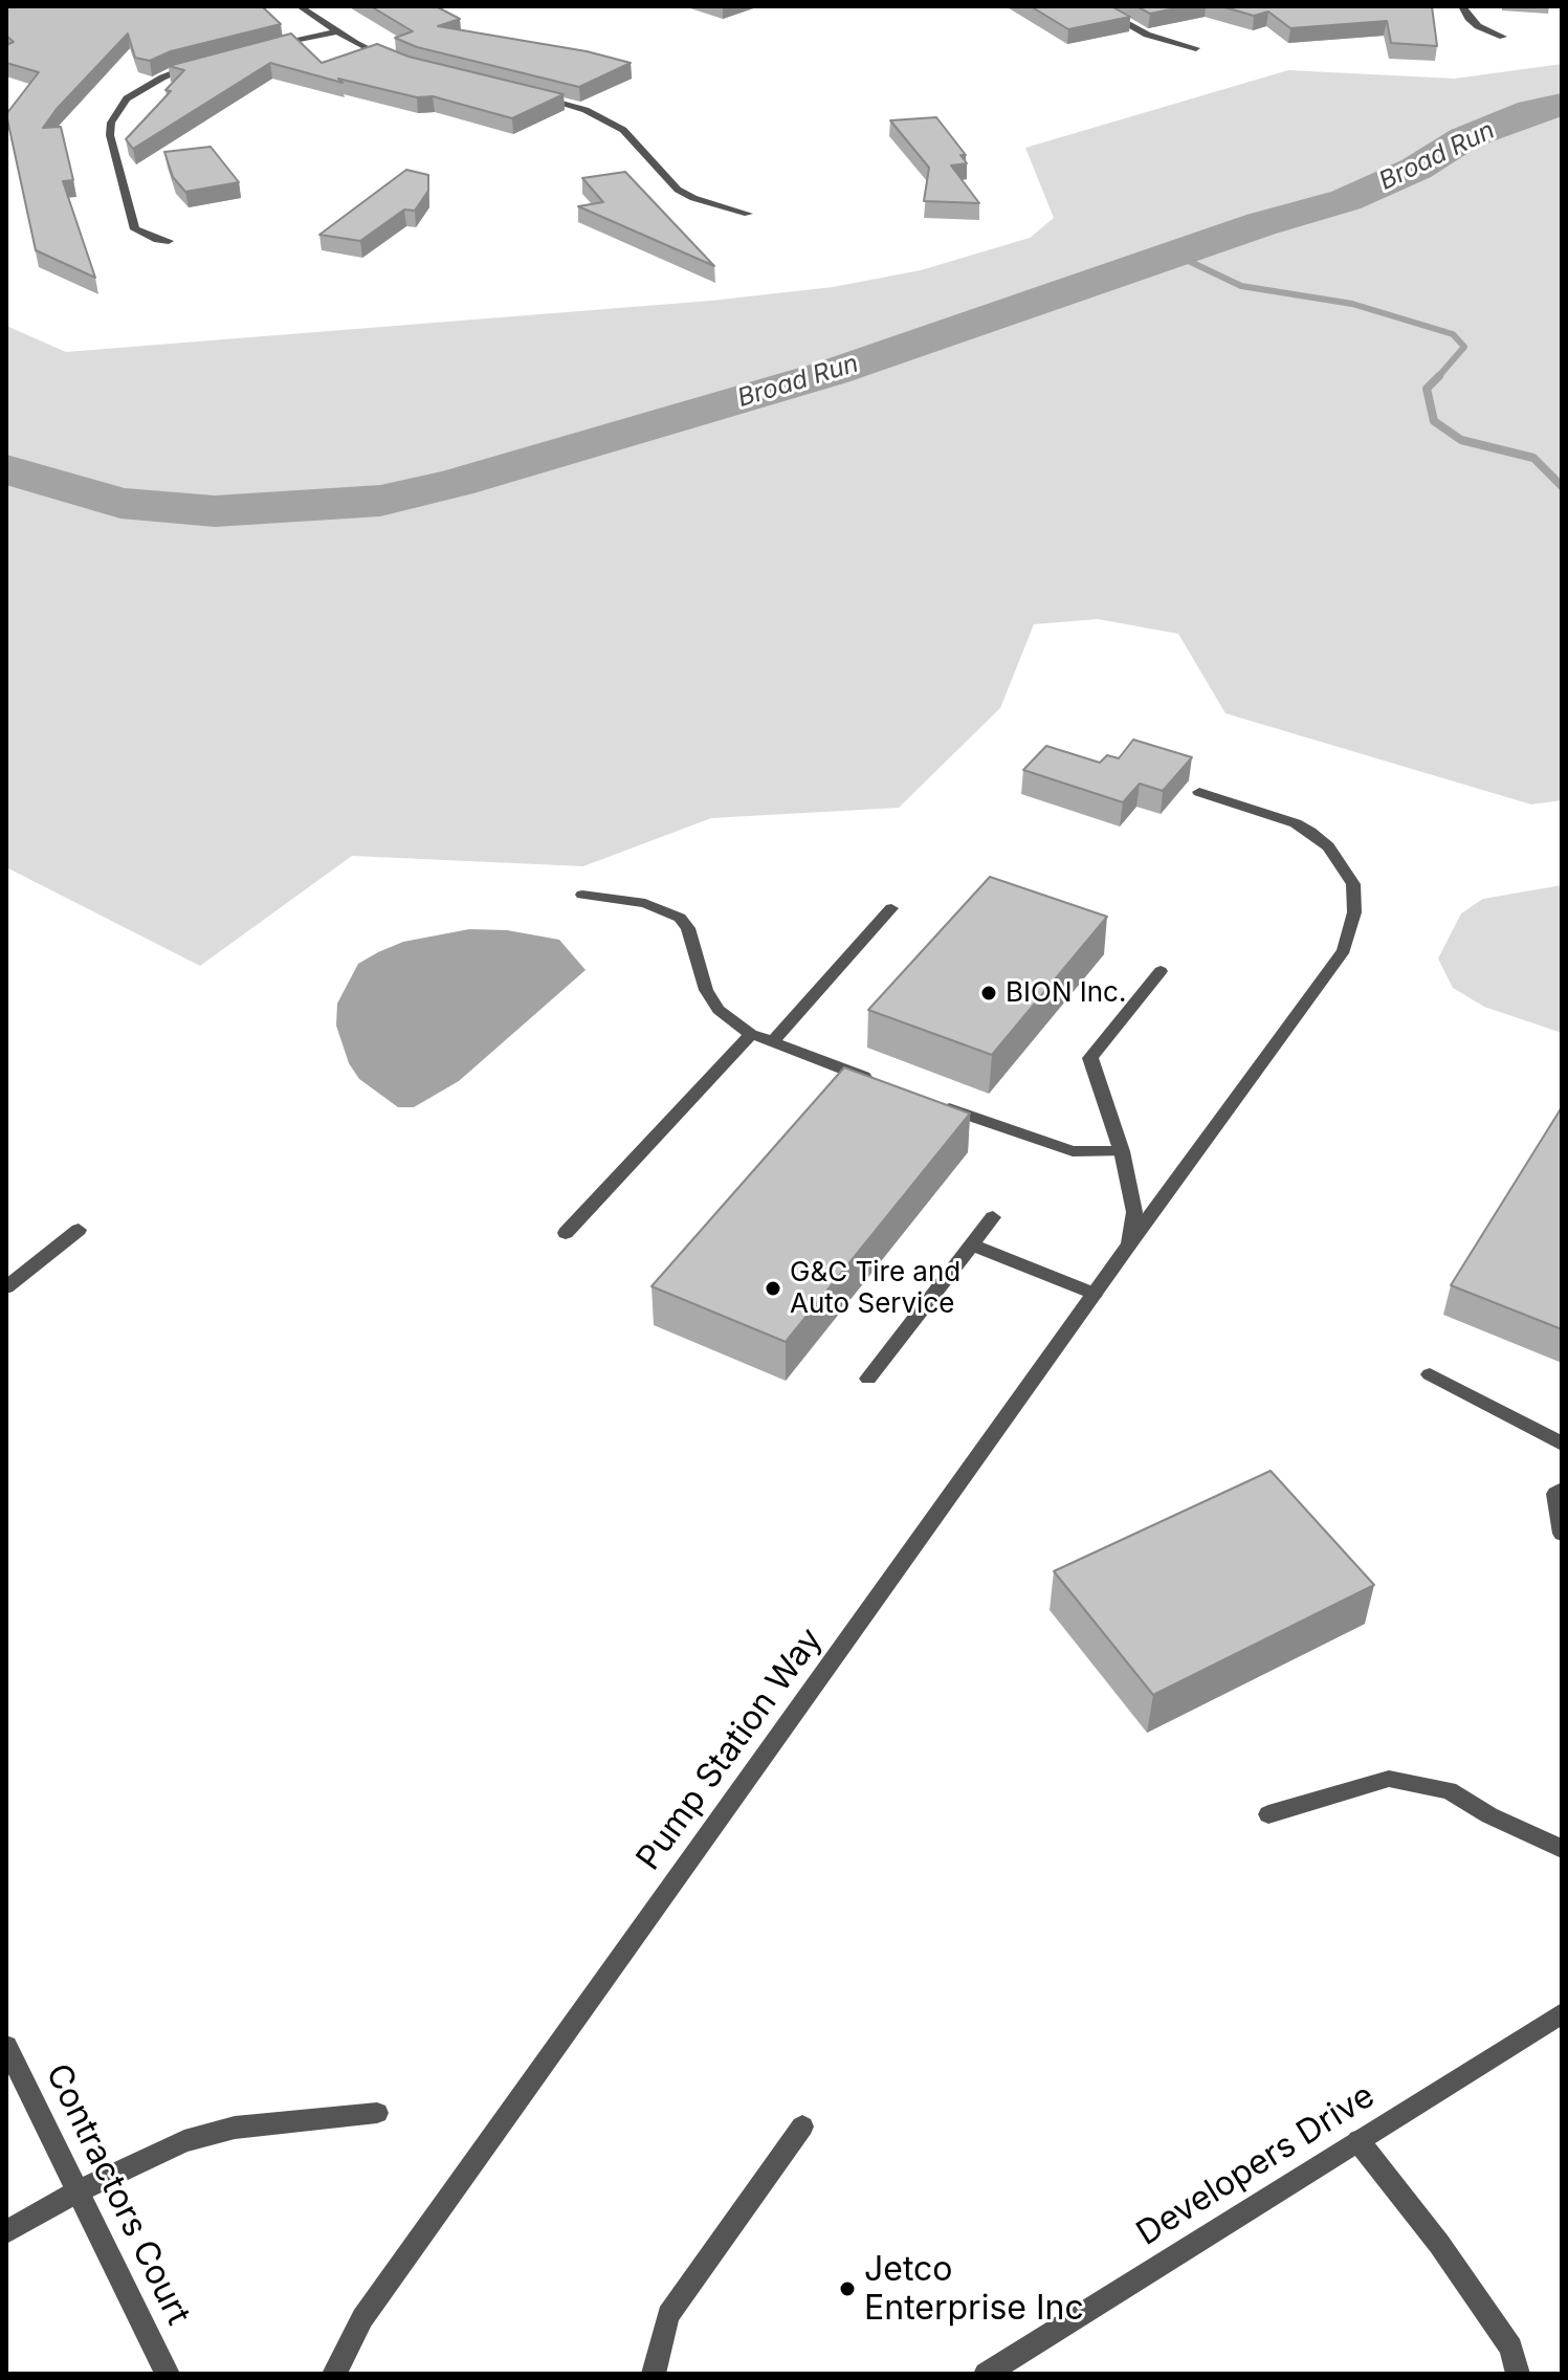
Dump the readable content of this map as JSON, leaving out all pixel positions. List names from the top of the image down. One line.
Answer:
{"streets":{"street":["Pump Station Way","Developers Drive","Contractors Court"]},"water":["Broad Run"],"places":["BION Inc.","G&C Tire and Auto Service","Jetco Enterprise Inc"]}
